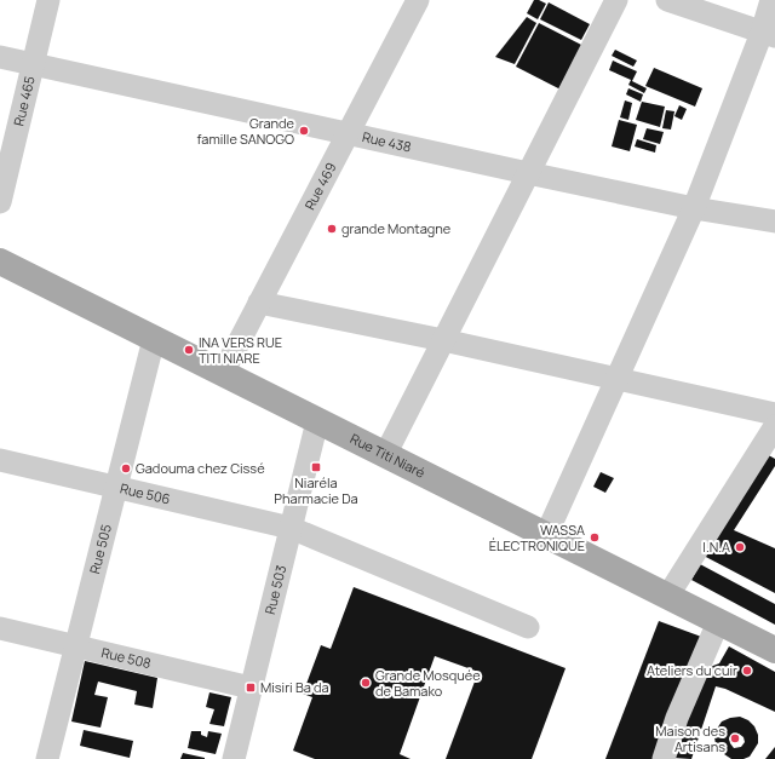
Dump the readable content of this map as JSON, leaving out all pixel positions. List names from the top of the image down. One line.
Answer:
{"streets":{"main road":["Rue Titi Niaré"],"street":["Rue 465","Rue 438","Rue 469","Rue 506","Rue 505","Rue 503","Rue 508"]},"crossings":[["Rue 465","Rue 438"],["Rue 438","Rue 469"],["Rue 469","Rue Titi Niaré"],["Rue Titi Niaré","Rue 505"],["Rue Titi Niaré","Rue 503"],["Rue 506","Rue 505"],["Rue 506","Rue 503"],["Rue 505","Rue 508"],["Rue 503","Rue 508"]],"places":{"other":["Grande famille SANOGO","grande Montagne","INA VERS RUE TITI NIARE","Gadouma chez Cissé","WASSA ÉLECTRONIQUE","I.N.A","Ateliers du cuir","Grande Mosquée de Bamako","Maison des Artisans"],"transit":["Niaréla Pharmacie Da","Misiri Ba da"]}}
